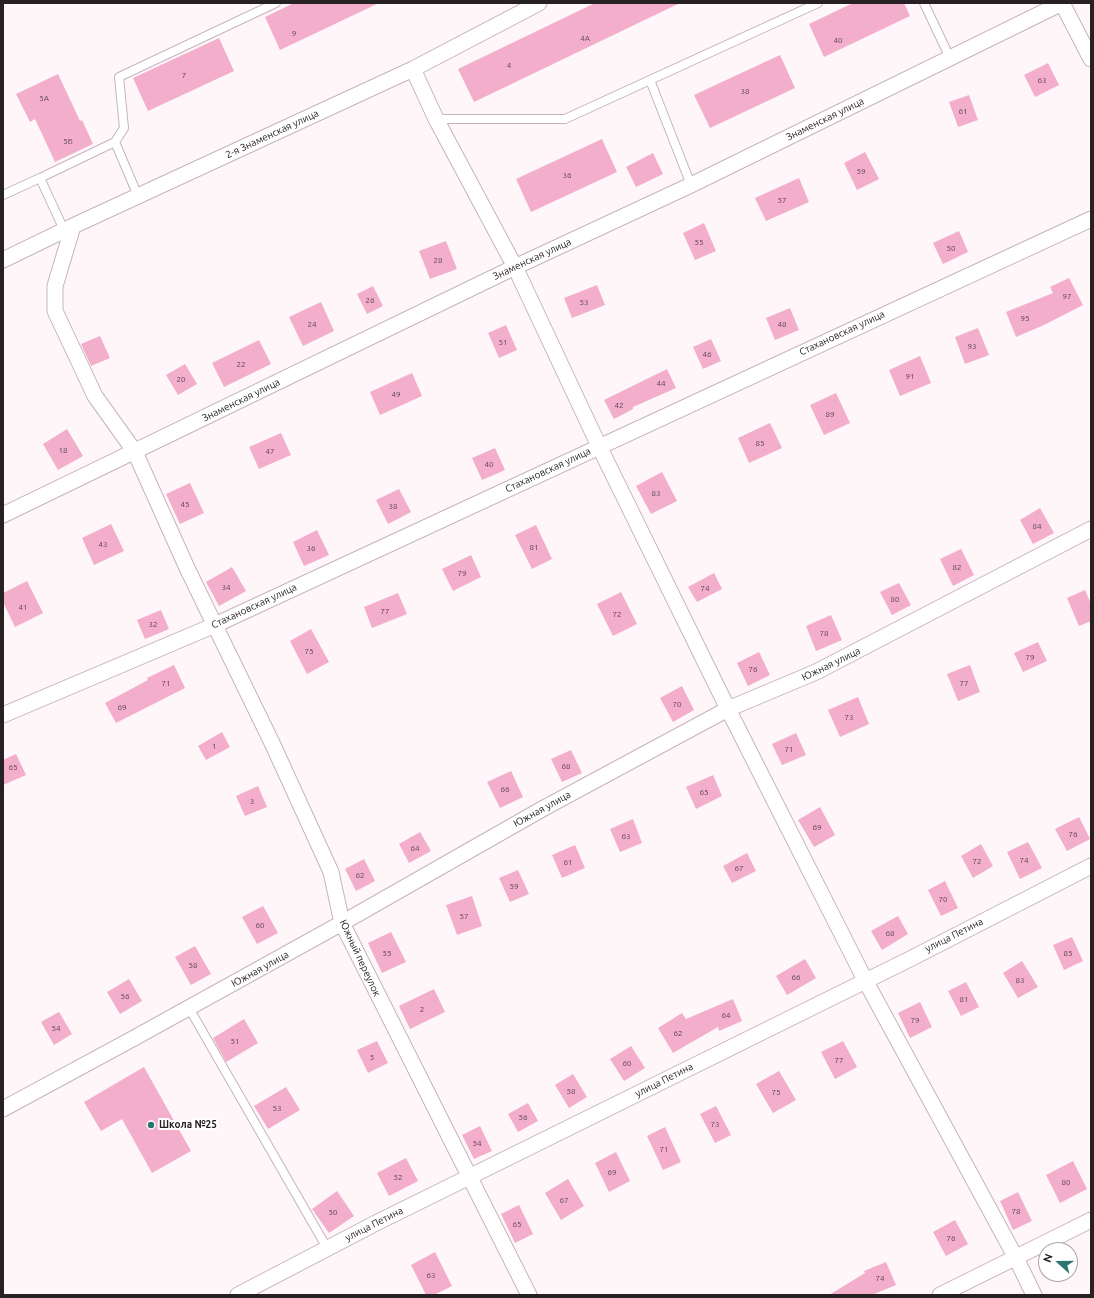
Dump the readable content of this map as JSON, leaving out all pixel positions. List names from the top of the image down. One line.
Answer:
{"streets":{"street":["Знаменская улица","2-я Знаменская улица","Стахановская улица","Южная улица","улица Петина","Южный переулок"]},"crossings":[["Знаменская улица","Южный переулок"],["2-я Знаменская улица","Южный переулок"],["Стахановская улица","Южный переулок"],["Южная улица","Южный переулок"],["улица Петина","Южный переулок"]],"places":["Школа №25"],"house_numbers":["9","4А","40","4","7","63","38","5А","61","5Б","59","36","57","55","50","28","97","26","53","95","24","48","51","93","46","22","91","20","44","49","42","89","85","18","47","40","83","45","38","84","43","81","36","82","79","34","74","80","41","77","72","32","78","75","79","76","71","77","70","69","73","1","71","68","65","66","65","3","69","76","63","64","74","72","61","67","62","59","70","57","60","68","55","85","58","66","83","56","81","2","64","79","54","62","51","5","77","60","58","75","53","56","73","54","71","69","52","80","67","78","50","65","76","63","74"],"north":"left"}
